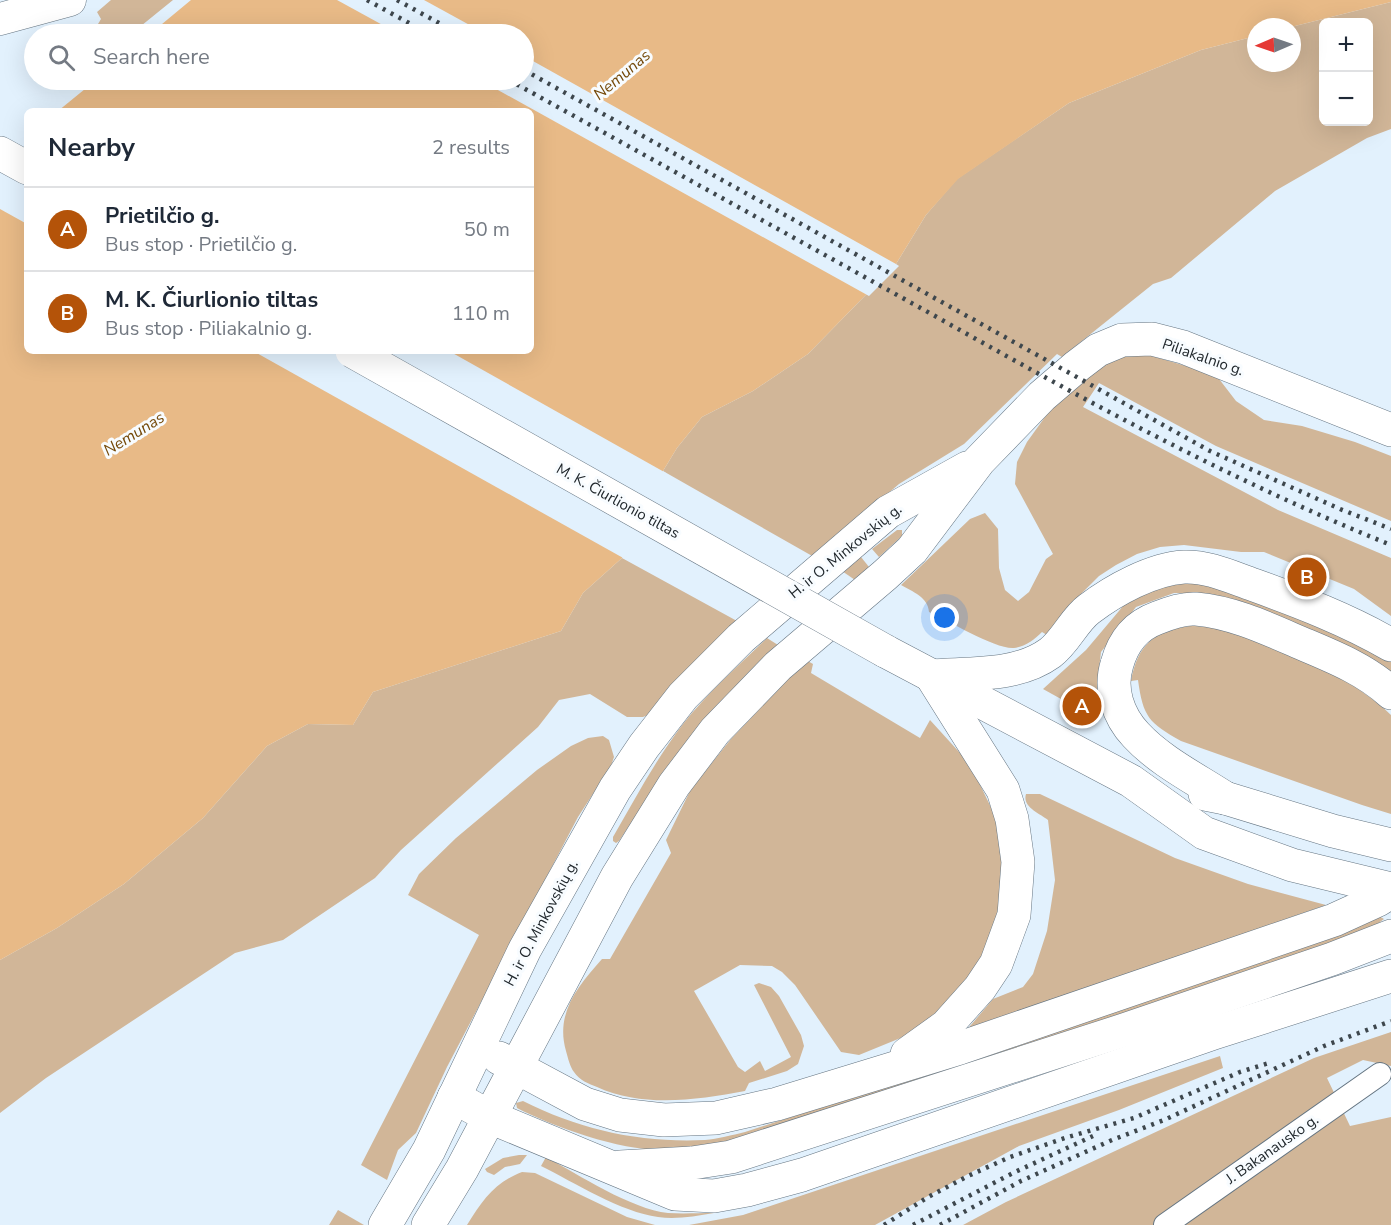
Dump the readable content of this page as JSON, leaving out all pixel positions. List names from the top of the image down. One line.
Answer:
{"streets":{"main road":["Piliakalnio g.","M. K. Čiurlionio tiltas","H. ir O. Minkovskių g."],"street":["J. Bakanausko g."]},"crossings":[["Piliakalnio g.","H. ir O. Minkovskių g."]],"water":["Nemunas"],"north":"left","page":{"map_buttons":["+","−"],"search":"Search here","heading":["Nearby","2 results"],"list":[{"mark":"A","name":"Prietilčio g.","note":"Bus stop · Prietilčio g.","value":"50 m"},{"mark":"B","name":"M. K. Čiurlionio tiltas","note":"Bus stop · Piliakalnio g.","value":"110 m"}],"pins":["B","A"]}}
